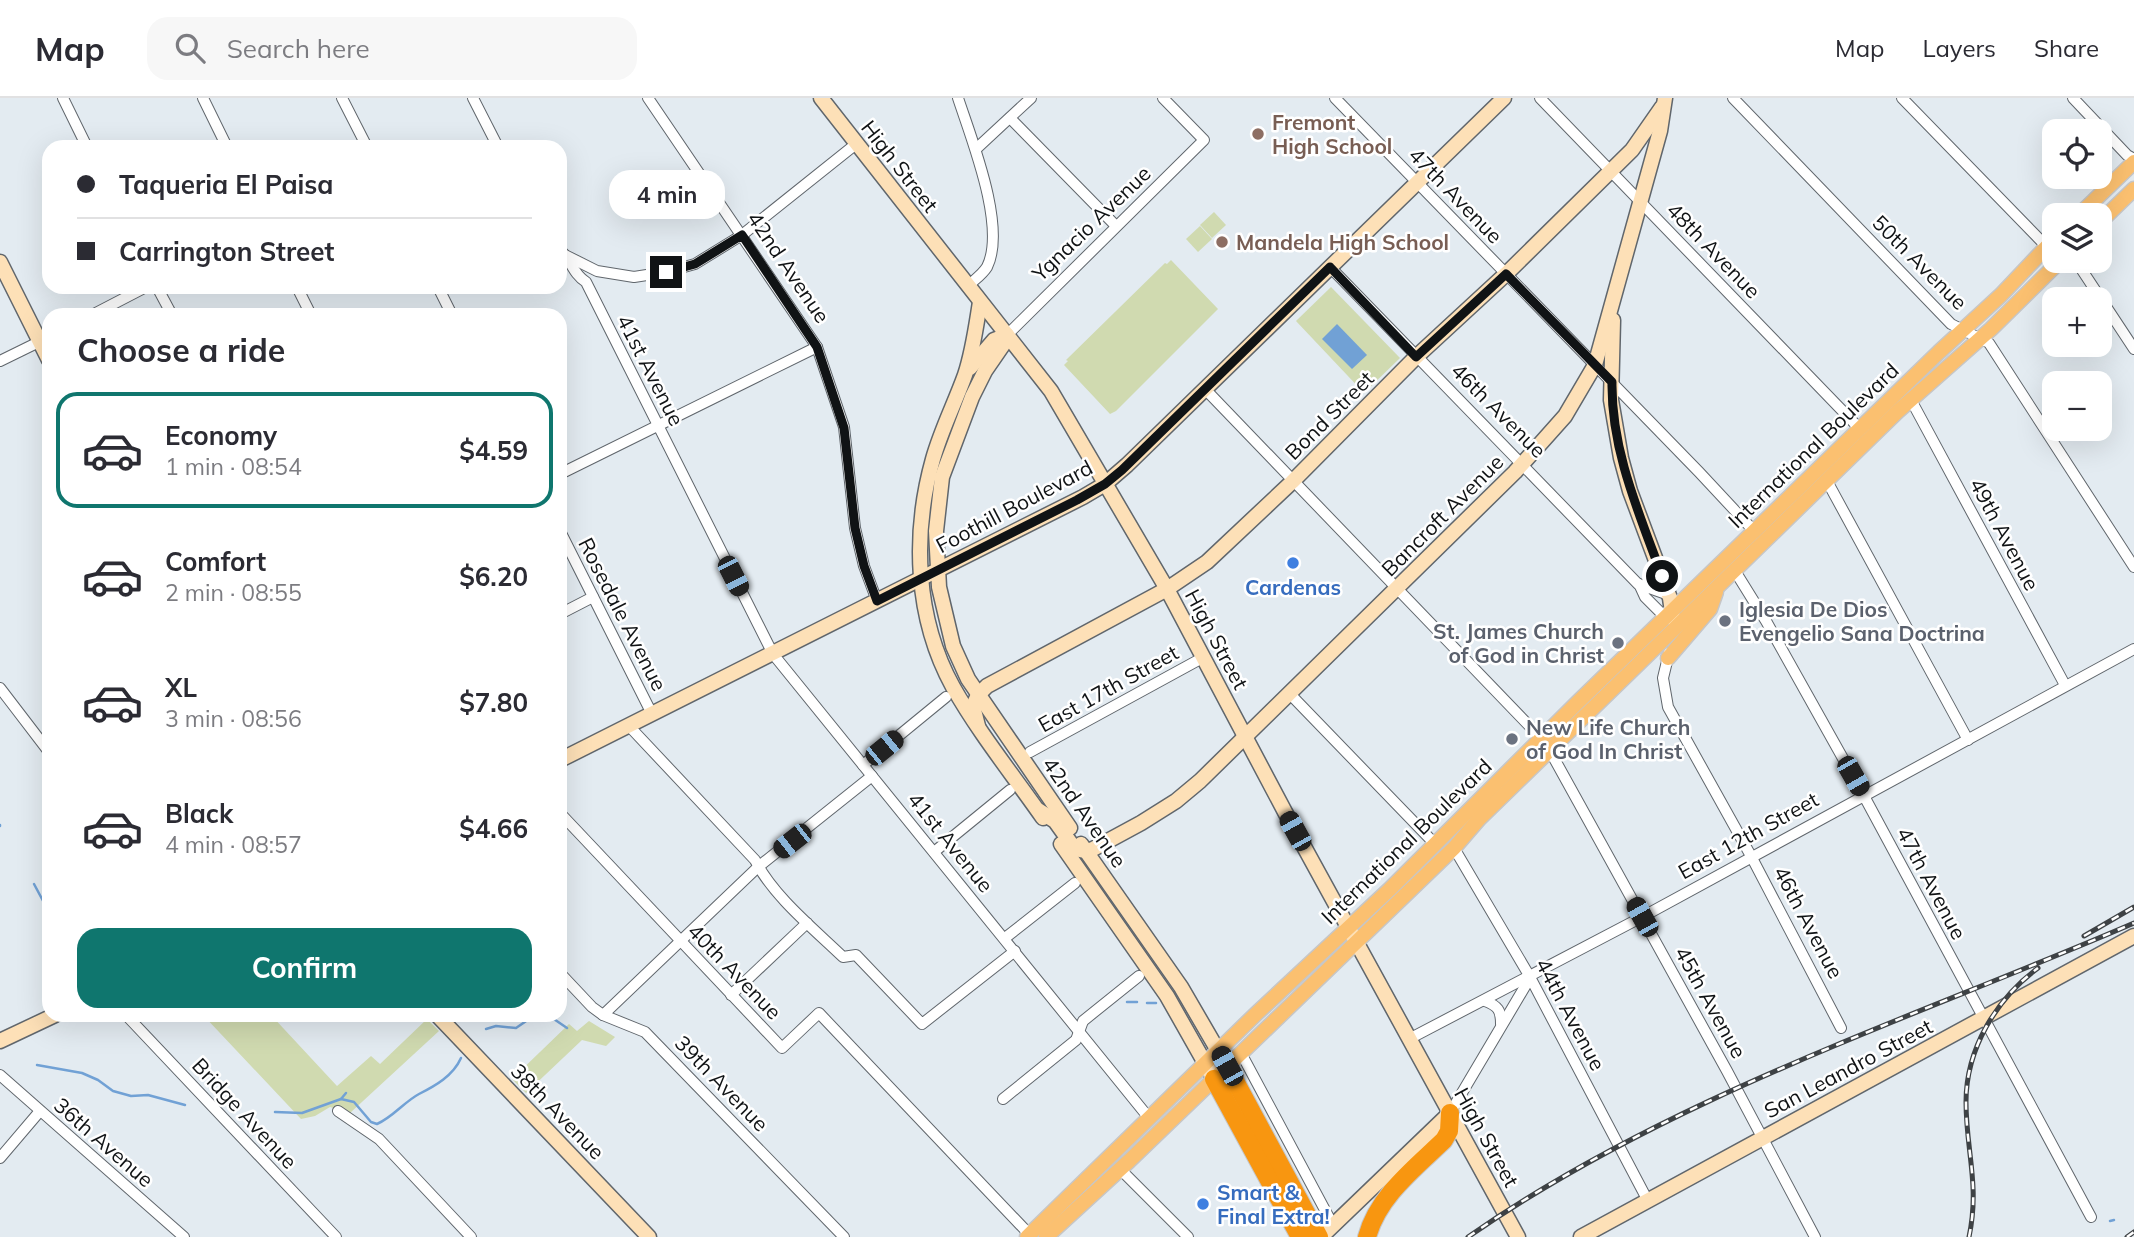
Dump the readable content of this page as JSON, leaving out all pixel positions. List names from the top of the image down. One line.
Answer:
{"streets":{"main road":["High Street","42nd Avenue","46th Avenue","Bond Street","International Boulevard","Foothill Boulevard","Bancroft Avenue","San Leandro Street","38th Avenue"],"street":["47th Avenue","Ygnacio Avenue","48th Avenue","50th Avenue","41st Avenue","49th Avenue","Rosedale Avenue","East 17th Street","East 12th Street","40th Avenue","45th Avenue","44th Avenue","39th Avenue","Bridge Avenue","36th Avenue"]},"crossings":[["High Street","Ygnacio Avenue"],["High Street","42nd Avenue"],["High Street","Bond Street"],["High Street","International Boulevard"],["High Street","Foothill Boulevard"],["High Street","Bancroft Avenue"],["High Street","East 17th Street"],["High Street","East 12th Street"],["47th Avenue","Bond Street"],["47th Avenue","International Boulevard"],["47th Avenue","Foothill Boulevard"],["47th Avenue","Bancroft Avenue"],["47th Avenue","East 12th Street"],["47th Avenue","San Leandro Street"],["Ygnacio Avenue","42nd Avenue"],["48th Avenue","Bond Street"],["48th Avenue","International Boulevard"],["48th Avenue","Bancroft Avenue"],["50th Avenue","International Boulevard"],["42nd Avenue","Bond Street"],["42nd Avenue","International Boulevard"],["42nd Avenue","Foothill Boulevard"],["42nd Avenue","Bancroft Avenue"],["41st Avenue","International Boulevard"],["41st Avenue","Foothill Boulevard"],["46th Avenue","Bond Street"],["46th Avenue","International Boulevard"],["46th Avenue","Foothill Boulevard"],["46th Avenue","Bancroft Avenue"],["46th Avenue","East 12th Street"],["Bond Street","Bancroft Avenue"],["Bond Street","45th Avenue"],["International Boulevard","49th Avenue"],["International Boulevard","40th Avenue"],["International Boulevard","45th Avenue"],["International Boulevard","44th Avenue"],["Foothill Boulevard","Rosedale Avenue"],["Foothill Boulevard","45th Avenue"],["Bancroft Avenue","45th Avenue"],["49th Avenue","East 12th Street"],["East 12th Street","45th Avenue"],["East 12th Street","44th Avenue"],["45th Avenue","San Leandro Street"],["44th Avenue","San Leandro Street"]],"places":["Fremont High School","Mandela High School","Cardenas","Iglesia De Dios Evengelio Sana Doctrina","St. James Church of God in Christ","New Life Church of God In Christ","Smart & Final Extra!"],"page":{"header":"Map","search":"Search here","nav":["Map","Layers","Share"],"map_buttons":["+","−"],"banner":["Taqueria El Paisa","Carrington Street"],"bubble":"4 min","heading":"Choose a ride","list":[{"name":"Economy","note":"1 min · 08:54","value":"$4.59"},{"name":"Comfort","note":"2 min · 08:55","value":"$6.20"},{"name":"XL","note":"3 min · 08:56","value":"$7.80"},{"name":"Black","note":"4 min · 08:57","value":"$4.66"}],"buttons":"Confirm"}}
